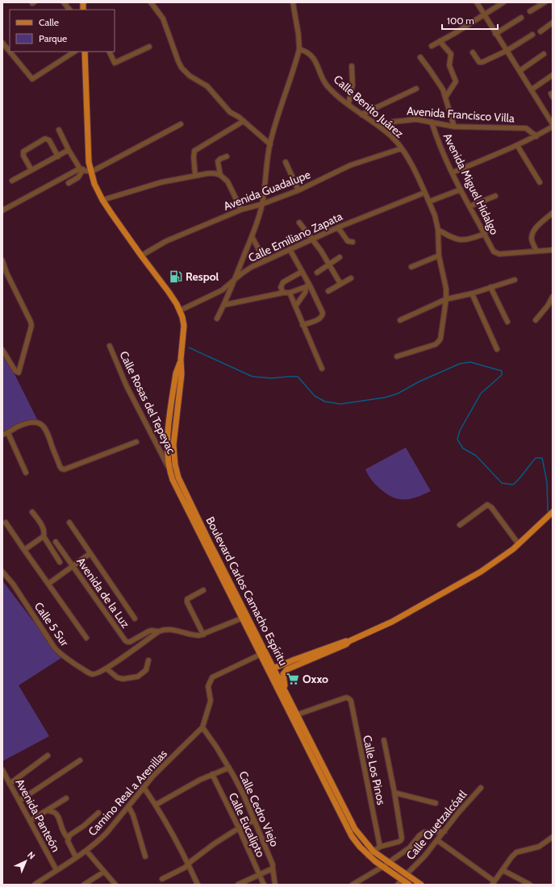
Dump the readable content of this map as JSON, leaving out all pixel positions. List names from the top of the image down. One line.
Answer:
{"streets":{"main road":["Boulevard Carlos Camacho Espíritu"],"street":["Calle Benito Juárez","Avenida Francisco Villa","Avenida Miguel Hidalgo","Avenida Guadalupe","Calle Emiliano Zapata","Calle Rosas del Tepeyac","Avenida de la Luz","Calle 5 Sur","Calle Los Pinos","Camino Real a Arenillas","Calle Cedro Viejo","Avenida Panteón","Calle Eucalipto","Calle Quetzalcóatl"]},"crossings":[["Calle Benito Juárez","Avenida Francisco Villa"],["Calle Benito Juárez","Avenida Guadalupe"],["Calle Benito Juárez","Calle Emiliano Zapata"],["Avenida Francisco Villa","Avenida Miguel Hidalgo"],["Avenida Guadalupe","Boulevard Carlos Camacho Espíritu"],["Calle Emiliano Zapata","Boulevard Carlos Camacho Espíritu"],["Calle Rosas del Tepeyac","Boulevard Carlos Camacho Espíritu"],["Boulevard Carlos Camacho Espíritu","Calle Los Pinos"],["Boulevard Carlos Camacho Espíritu","Calle Quetzalcóatl"],["Camino Real a Arenillas","Calle Cedro Viejo"],["Camino Real a Arenillas","Avenida Panteón"]],"places":{"fuel station":["Respol"],"supermarket":["Oxxo"]},"legend":["Calle","Parque"],"scale_bar":"100 m","north":"top right"}
